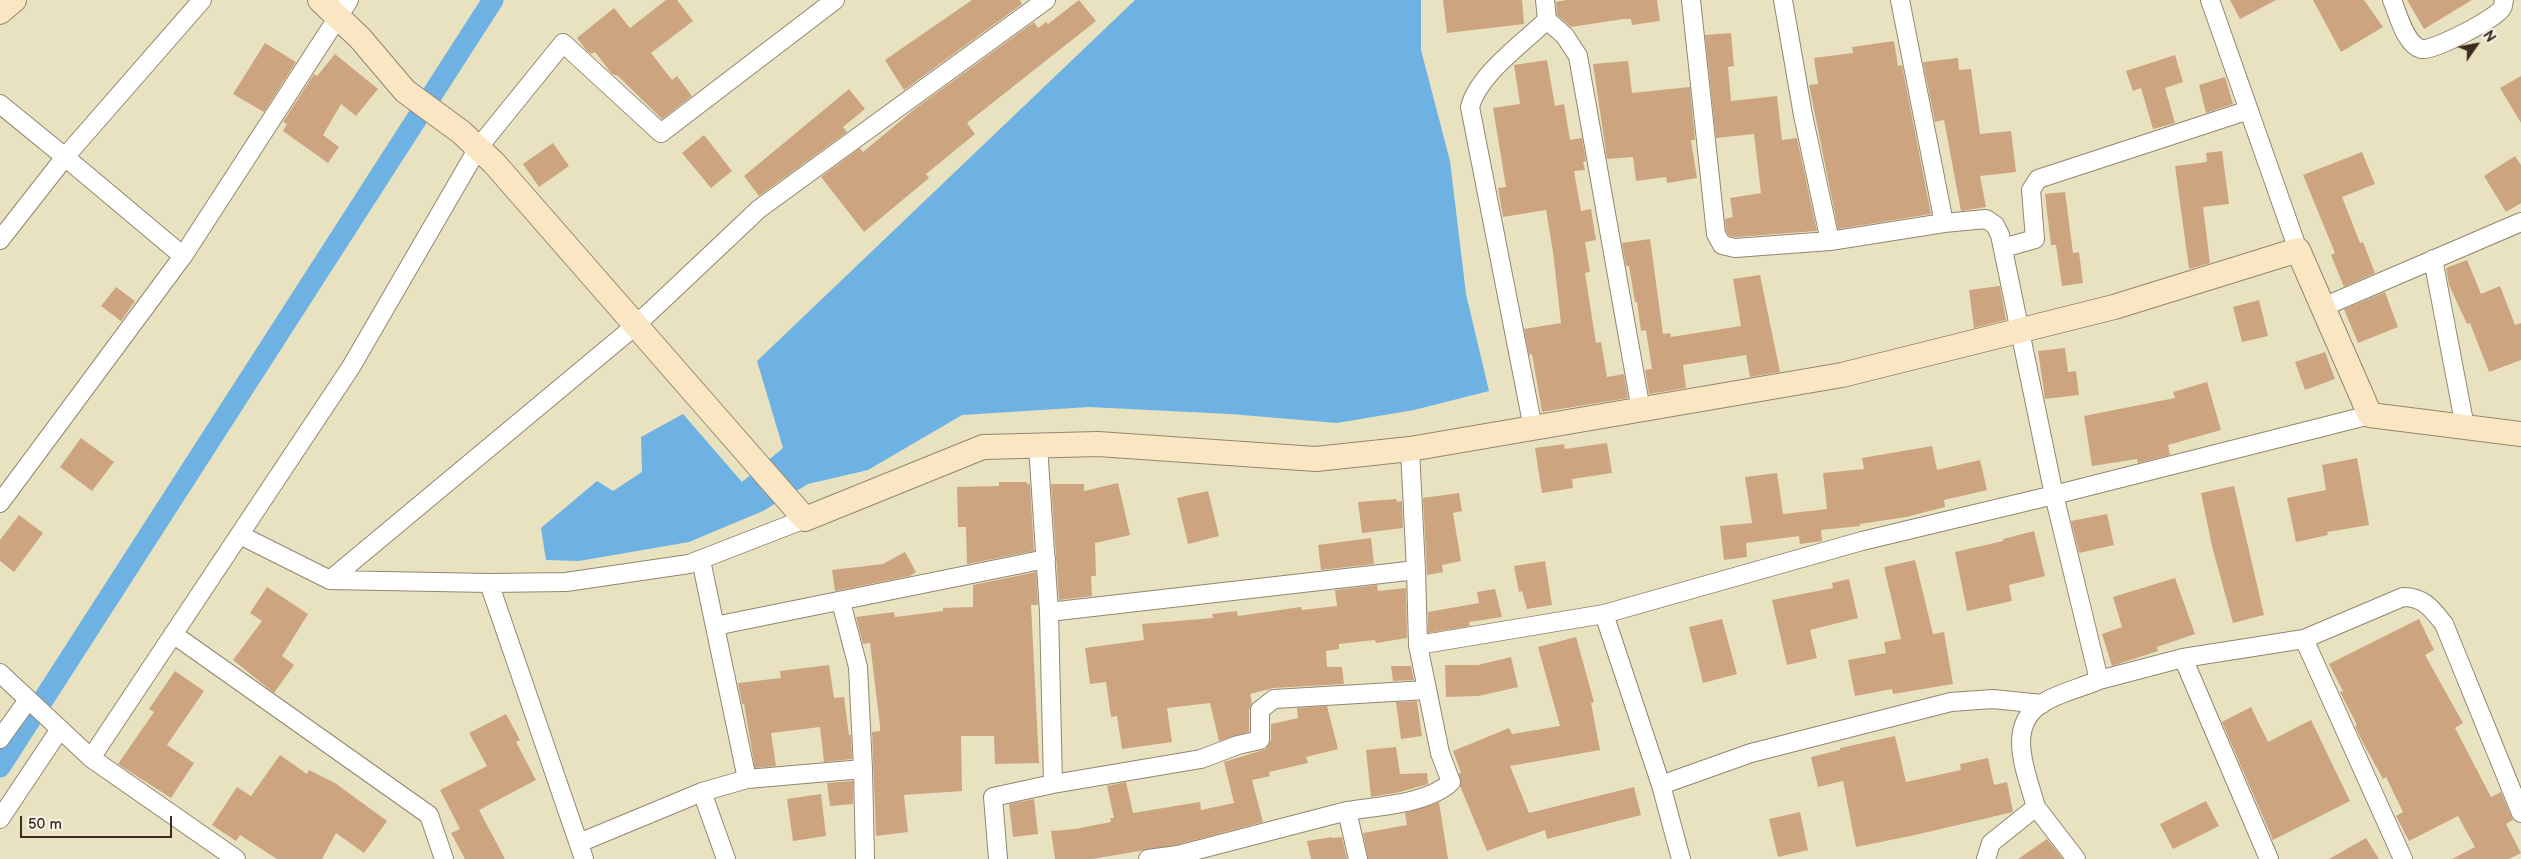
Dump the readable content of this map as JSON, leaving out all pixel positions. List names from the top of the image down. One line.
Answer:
{"scale_bar":"50 m","north":"top right"}
